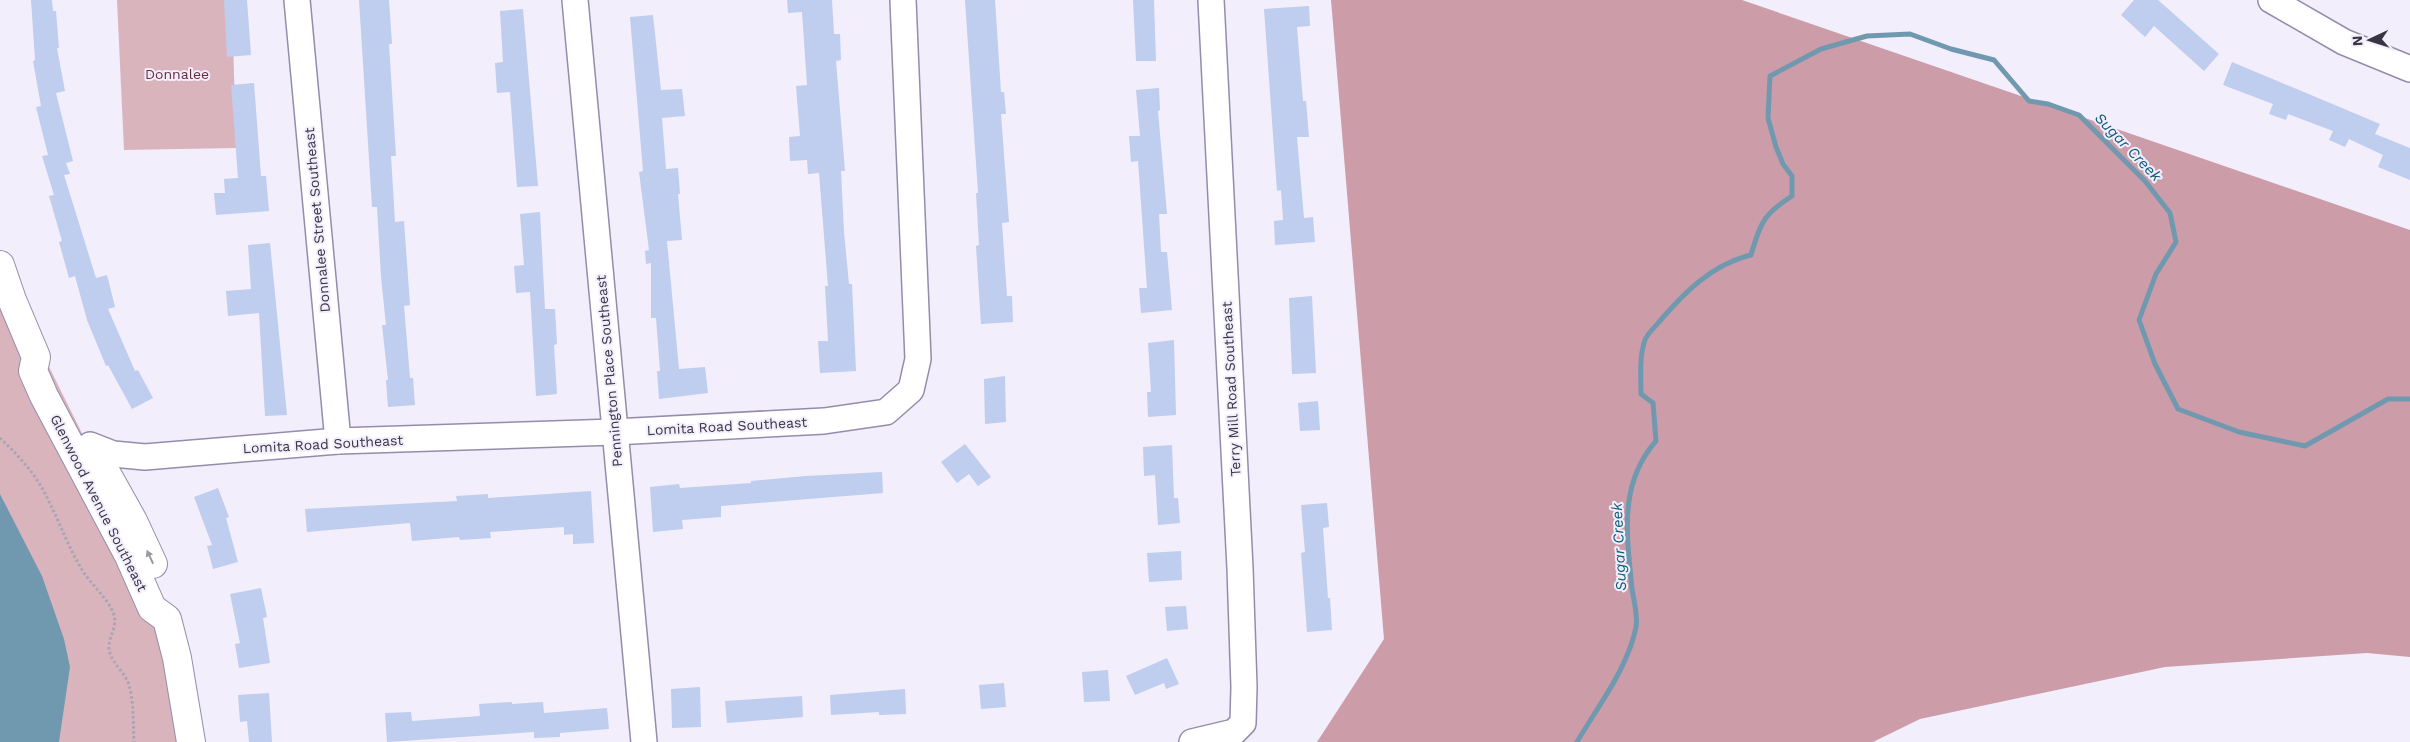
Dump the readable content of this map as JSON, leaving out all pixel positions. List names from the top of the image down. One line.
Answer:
{"streets":{"main road":["Glenwood Avenue Southeast"],"street":["Donnalee Street Southeast","Pennington Place Southeast","Terry Mill Road Southeast","Lomita Road Southeast"]},"crossings":[["Donnalee Street Southeast","Lomita Road Southeast"],["Pennington Place Southeast","Lomita Road Southeast"]],"water":["Sugar Creek"],"parks":["Donnalee"],"north":"left"}
